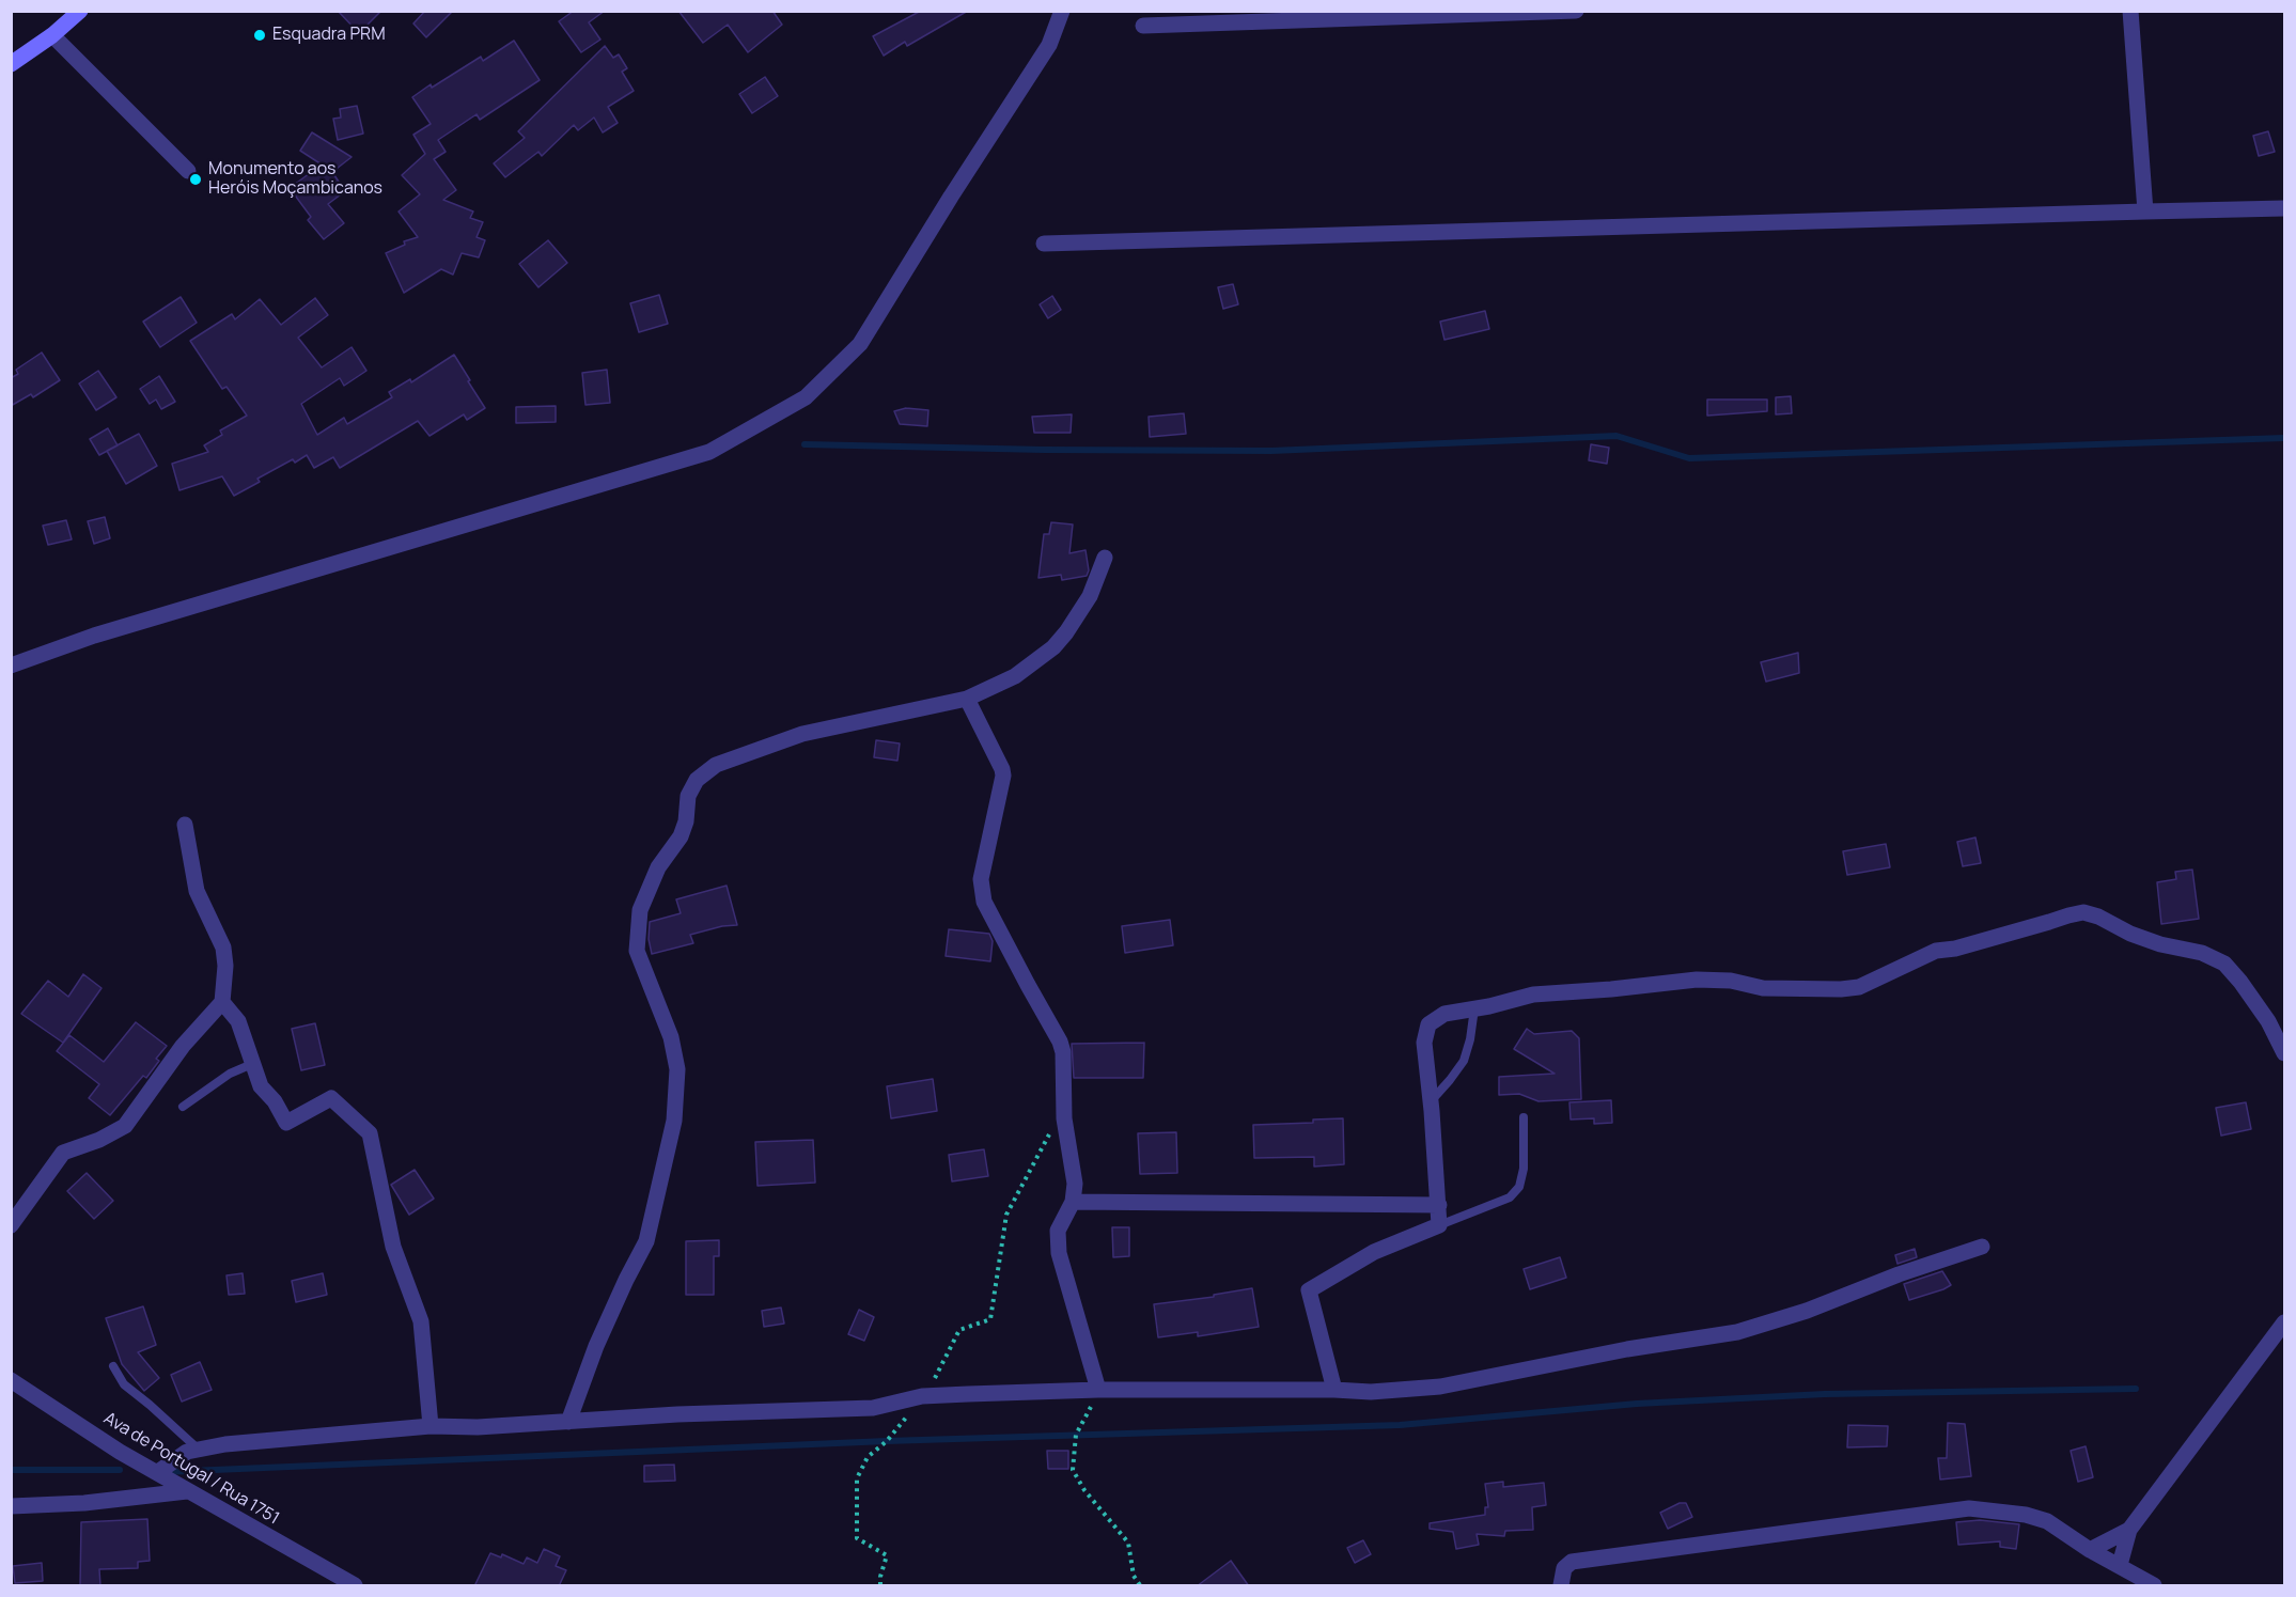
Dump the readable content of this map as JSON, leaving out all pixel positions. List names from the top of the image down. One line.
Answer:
{"streets":{"street":["Ava de Portugal / Rua 1751"]},"places":["Esquadra PRM","Monumento aos Heróis Moçambicanos"]}
